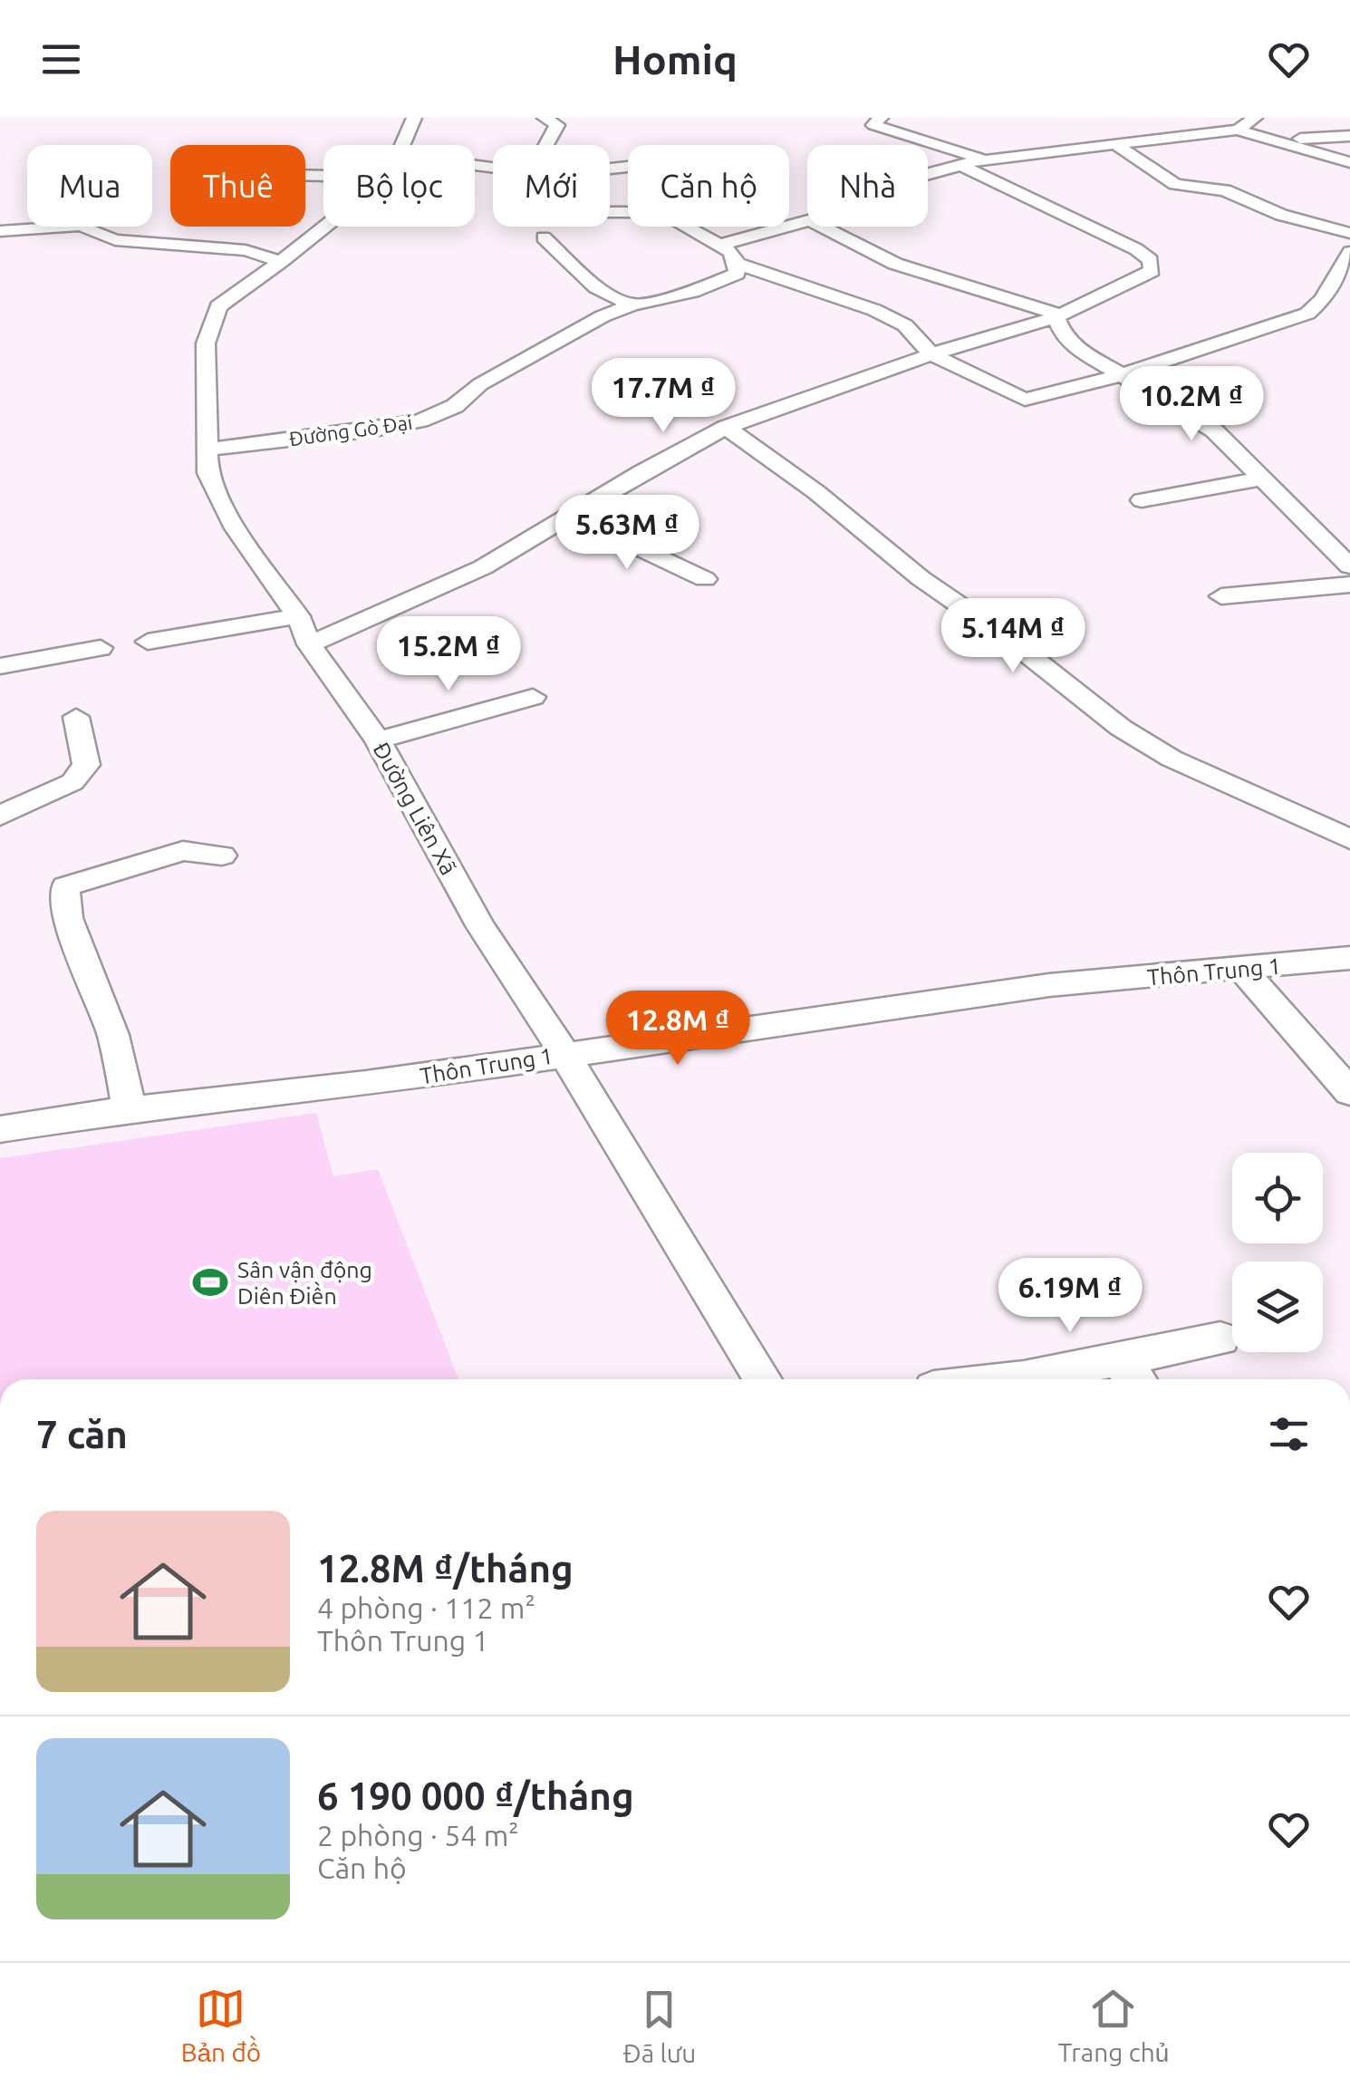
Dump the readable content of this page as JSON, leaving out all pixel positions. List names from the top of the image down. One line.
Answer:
{"streets":{"street":["Đường Gò Đại","Đường Liên Xã","Thôn Trung 1"]},"crossings":[["Đường Gò Đại","Đường Liên Xã"],["Đường Liên Xã","Thôn Trung 1"]],"places":{"sports":["Sân vận động Diên Điền"]},"page":{"header":"Homiq","chip":["Mua","Thuê","Bộ lọc","Mới","Căn hộ","Nhà"],"price":["17.7M ₫","10.2M ₫","5.63M ₫","5.14M ₫","15.2M ₫","12.8M ₫","6.19M ₫"],"heading":"7 căn","list":[{"name":"12.8M ₫/tháng","note":"4 phòng · 112 m² · Thôn Trung 1"},{"name":"6 190 000 ₫/tháng","note":"2 phòng · 54 m² · Căn hộ"}],"tabs":["Bản đồ","Đã lưu","Trang chủ"]}}
